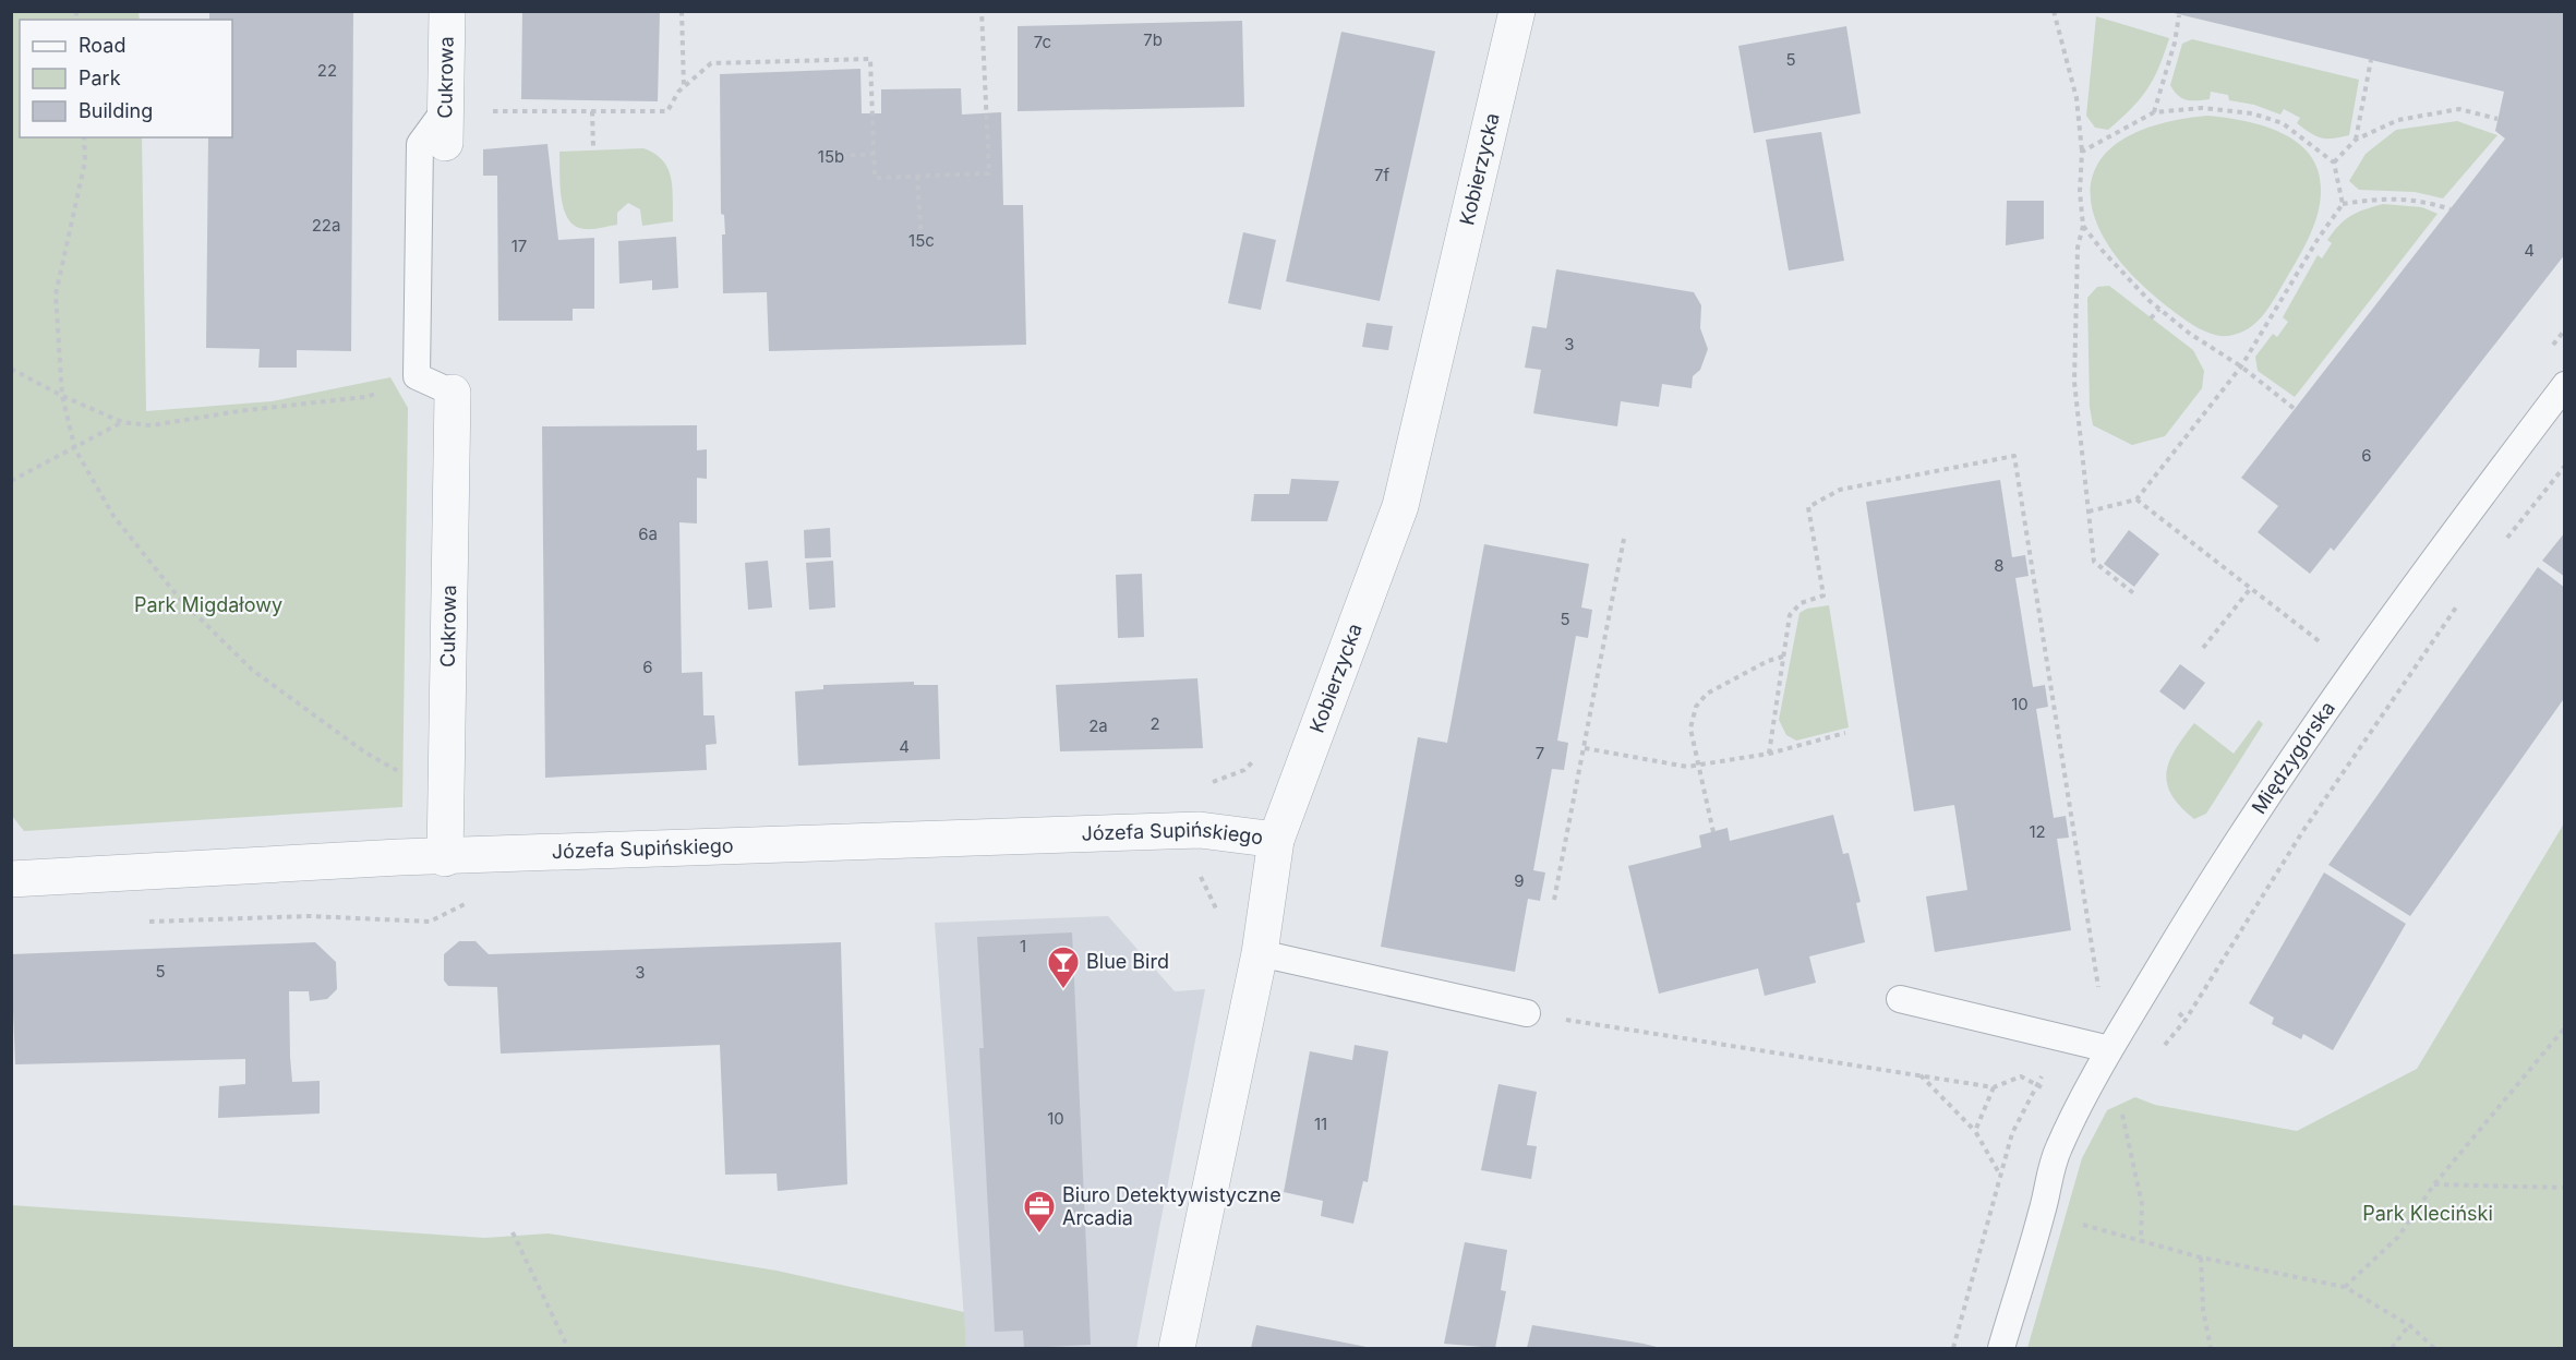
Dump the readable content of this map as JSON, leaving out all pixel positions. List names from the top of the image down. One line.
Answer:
{"streets":{"street":["Cukrowa","Kobierzycka","Józefa Supińskiego"],"lane":["Międzygórska"]},"crossings":[["Cukrowa","Józefa Supińskiego"],["Kobierzycka","Józefa Supińskiego"]],"parks":["Park Migdałowy","Park Kleciński"],"places":{"bar":["Blue Bird"],"office":["Biuro Detektywistyczne Arcadia"]},"house_numbers":["7b","7c","5","22","15b","7f","22a","15c","17","4","3","6","6a","8","5","6","10","2","2a","4","7","12","9","1","5","3","10","11"],"legend":["Road","Park","Building"]}
